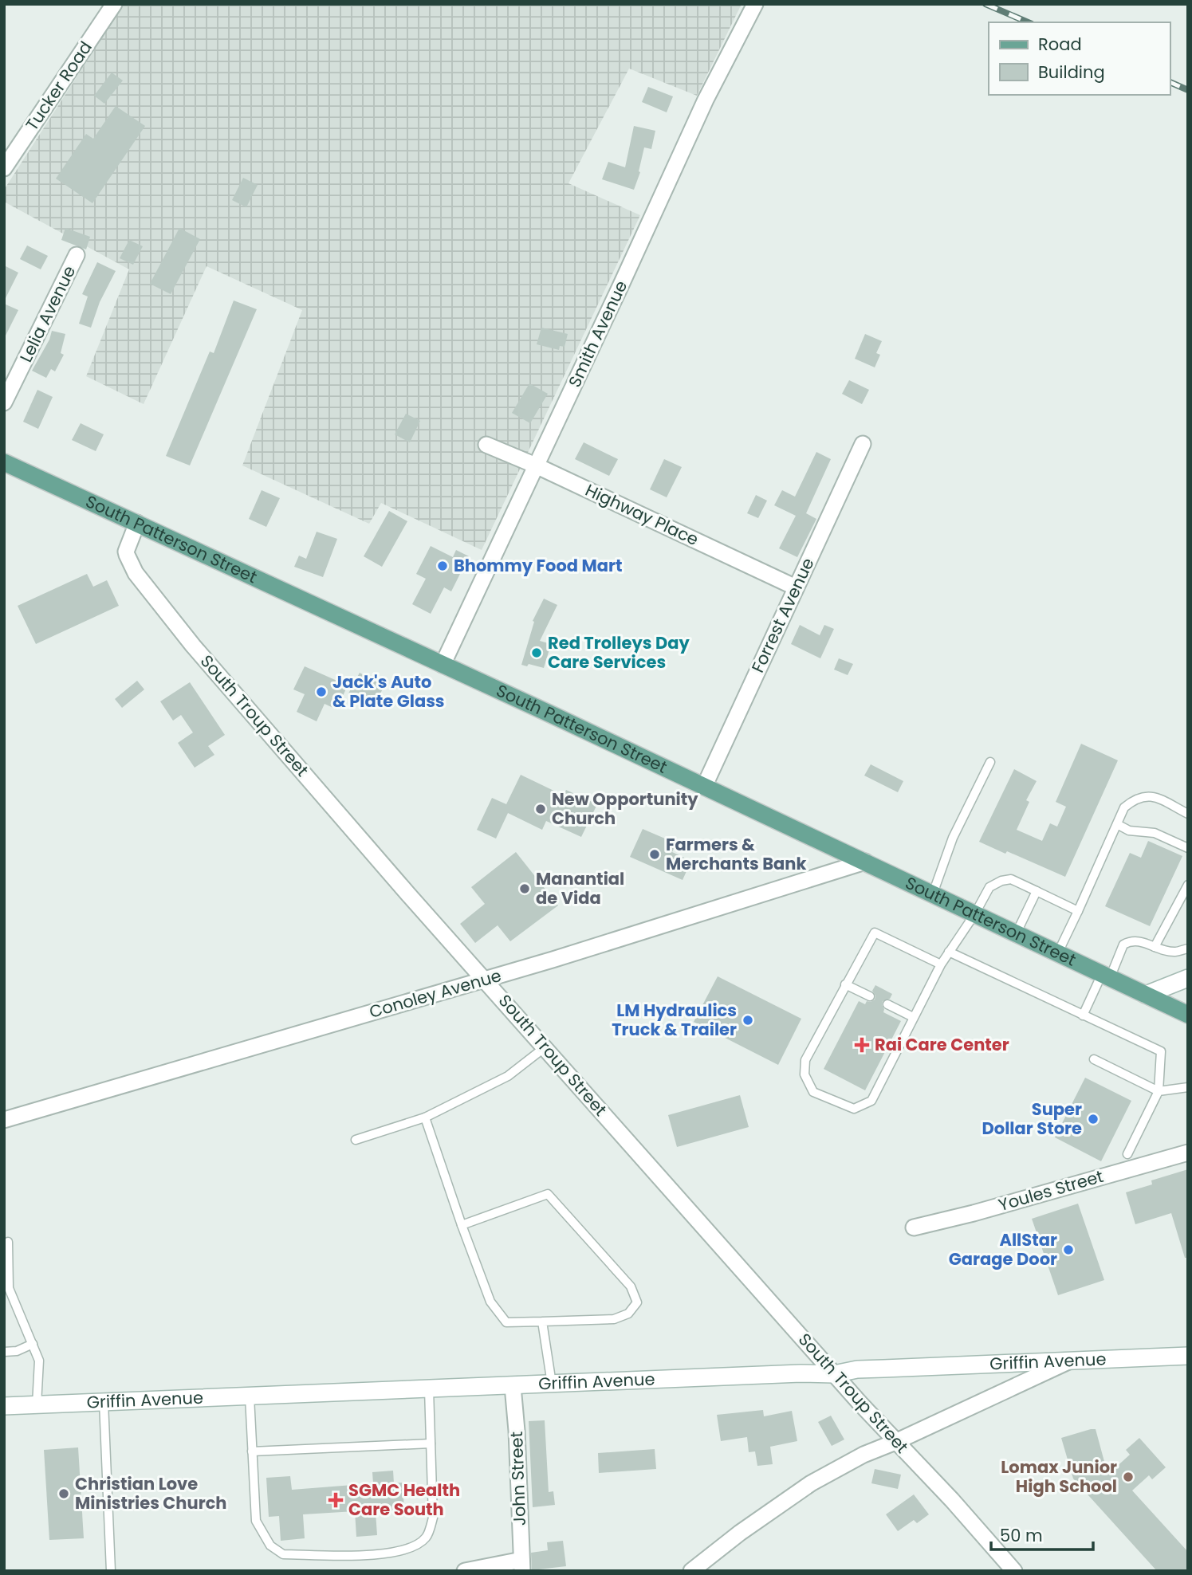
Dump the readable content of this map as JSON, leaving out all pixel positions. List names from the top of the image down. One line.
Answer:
{"streets":{"main road":["South Patterson Street","Griffin Avenue"],"street":["Tucker Road","Lelia Avenue","Smith Avenue","Highway Place","Forrest Avenue","South Troup Street","Conoley Avenue","Youles Street","John Street"]},"crossings":[["Smith Avenue","Highway Place"],["Smith Avenue","South Patterson Street"],["Highway Place","Forrest Avenue"],["South Patterson Street","Forrest Avenue"],["South Patterson Street","South Troup Street"],["South Patterson Street","Conoley Avenue"],["South Troup Street","Conoley Avenue"],["South Troup Street","Griffin Avenue"],["Griffin Avenue","John Street"]],"places":{"other":["Bhommy Food Mart","Red Trolleys Day Care Services","Jack's Auto & Plate Glass","New Opportunity Church","Farmers & Merchants Bank","Manantial de Vida","LM Hydraulics Truck & Trailer","Super Dollar Store","AllStar Garage Door","Lomax Junior High School","Christian Love Ministries Church"],"health":["Rai Care Center","SGMC Health Care South"]},"legend":["Road","Building"],"scale_bar":"50 m"}
